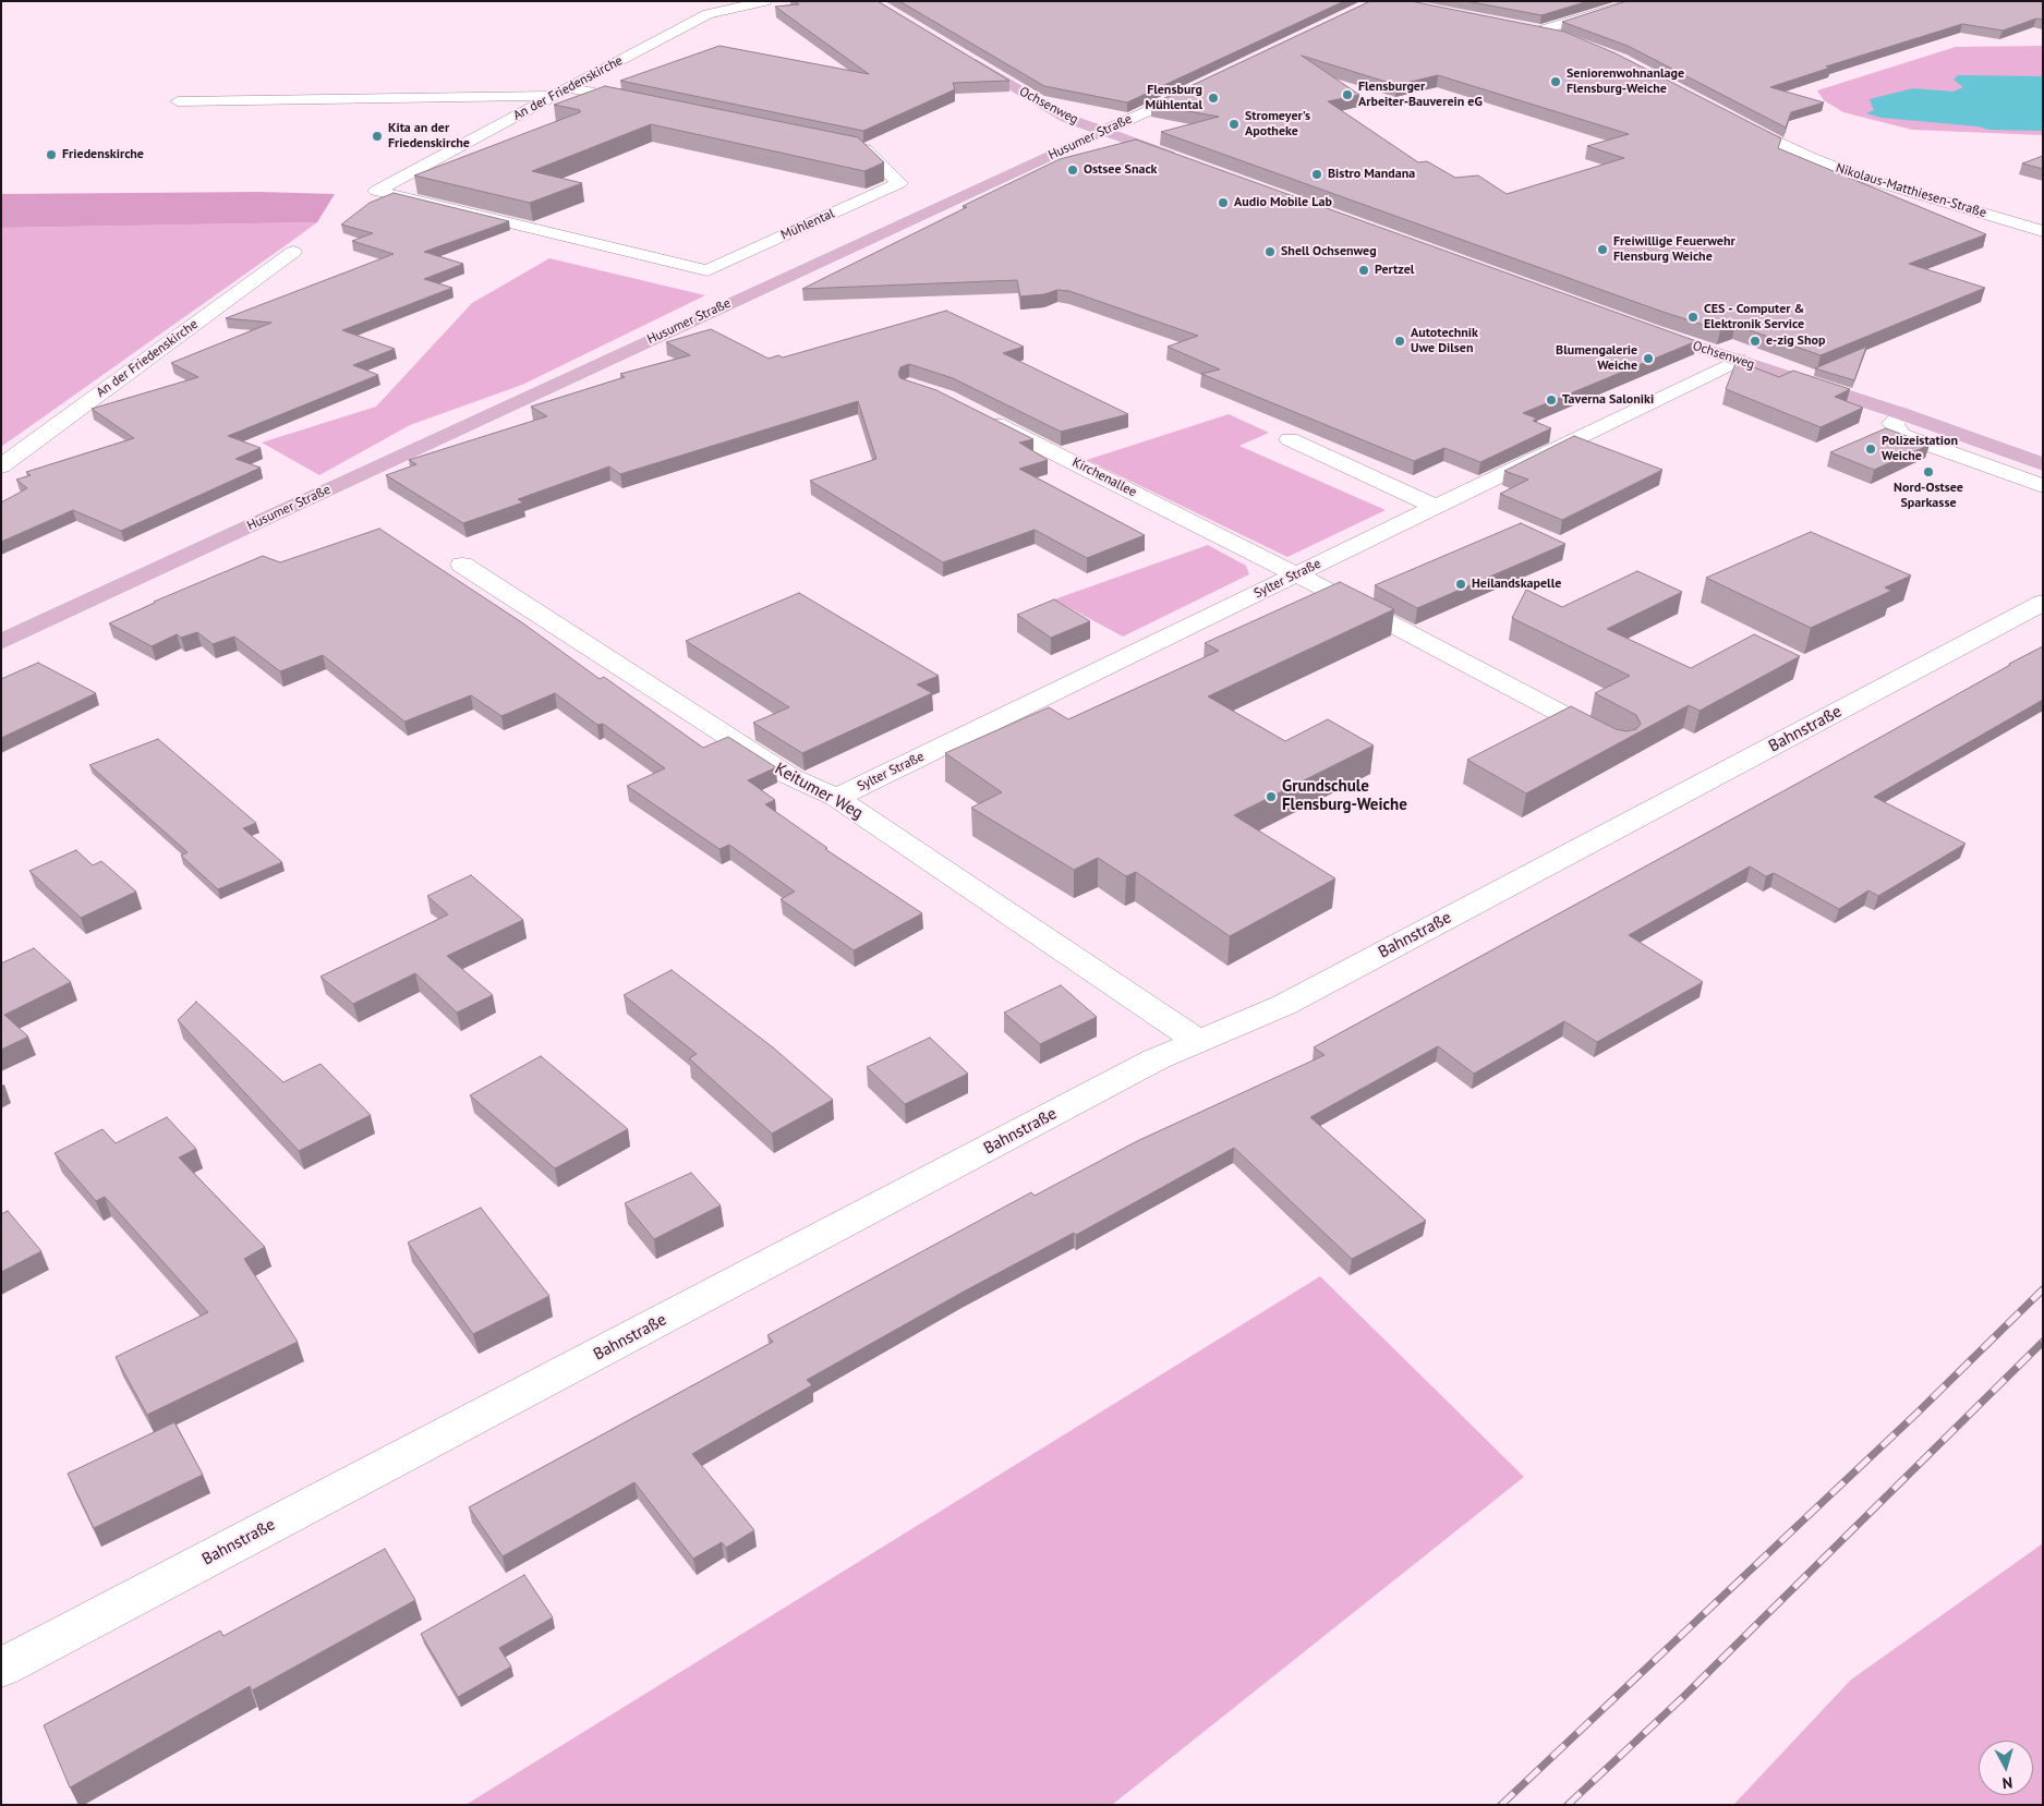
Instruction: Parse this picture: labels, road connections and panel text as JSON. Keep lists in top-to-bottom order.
{
  "streets": {
    "main road": ["Ochsenweg", "Husumer Straße"],
    "street": [
      "An der Friedenskirche",
      "Nikolaus-Matthiesen-Straße",
      "Mühlental",
      "Kirchenallee",
      "Sylter Straße",
      "Bahnstraße",
      "Keitumer Weg"
    ]
  },
  "crossings": [
    ["An der Friedenskirche", "Mühlental"],
    ["Ochsenweg", "Husumer Straße"],
    ["Ochsenweg", "Sylter Straße"],
    ["Kirchenallee", "Sylter Straße"],
    ["Sylter Straße", "Keitumer Weg"],
    ["Bahnstraße", "Keitumer Weg"]
  ],
  "places": [
    "Seniorenwohnanlage Flensburg-Weiche",
    "Flensburger Arbeiter-Bauverein eG",
    "Flensburg Mühlental",
    "Stromeyer's Apotheke",
    "Kita an der Friedenskirche",
    "Friedenskirche",
    "Ostsee Snack",
    "Bistro Mandana",
    "Audio Mobile Lab",
    "Freiwillige Feuerwehr Flensburg Weiche",
    "Shell Ochsenweg",
    "Pertzel",
    "CES - Computer & Elektronik Service",
    "Autotechnik Uwe Dilsen",
    "e-zig Shop",
    "Blumengalerie Weiche",
    "Taverna Saloniki",
    "Polizeistation Weiche",
    "Nord-Ostsee Sparkasse",
    "Heilandskapelle",
    "Grundschule Flensburg-Weiche"
  ],
  "north": "bottom"
}
